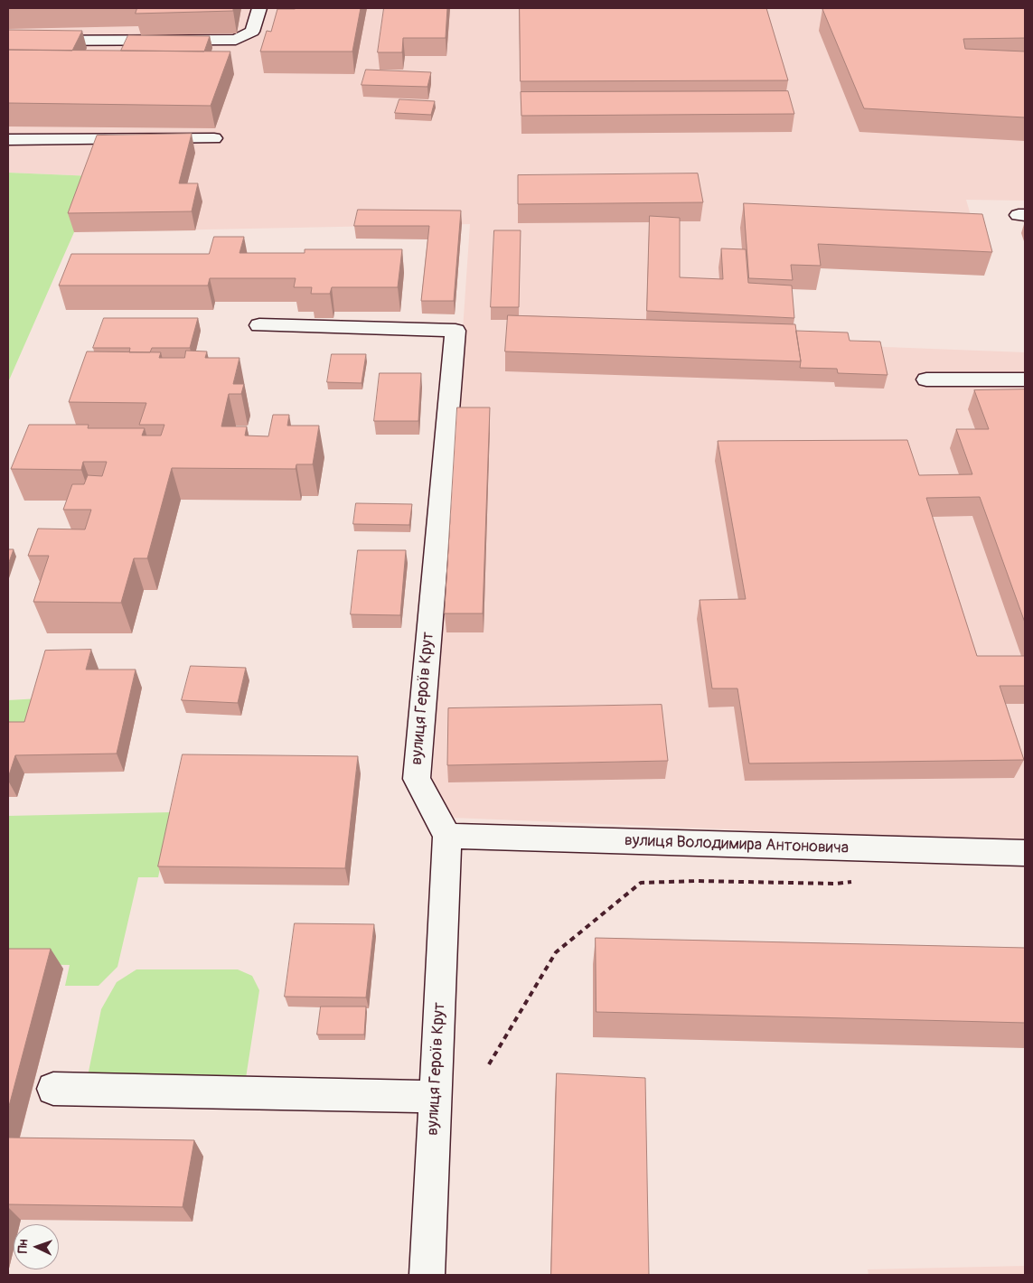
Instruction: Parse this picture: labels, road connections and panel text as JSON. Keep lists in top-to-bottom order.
{
  "streets": {
    "street": ["вулиця Героїв Крут", "вулиця Володимира Антоновича"]
  },
  "crossings": [
    ["вулиця Героїв Крут", "вулиця Володимира Антоновича"]
  ],
  "north": "left"
}
